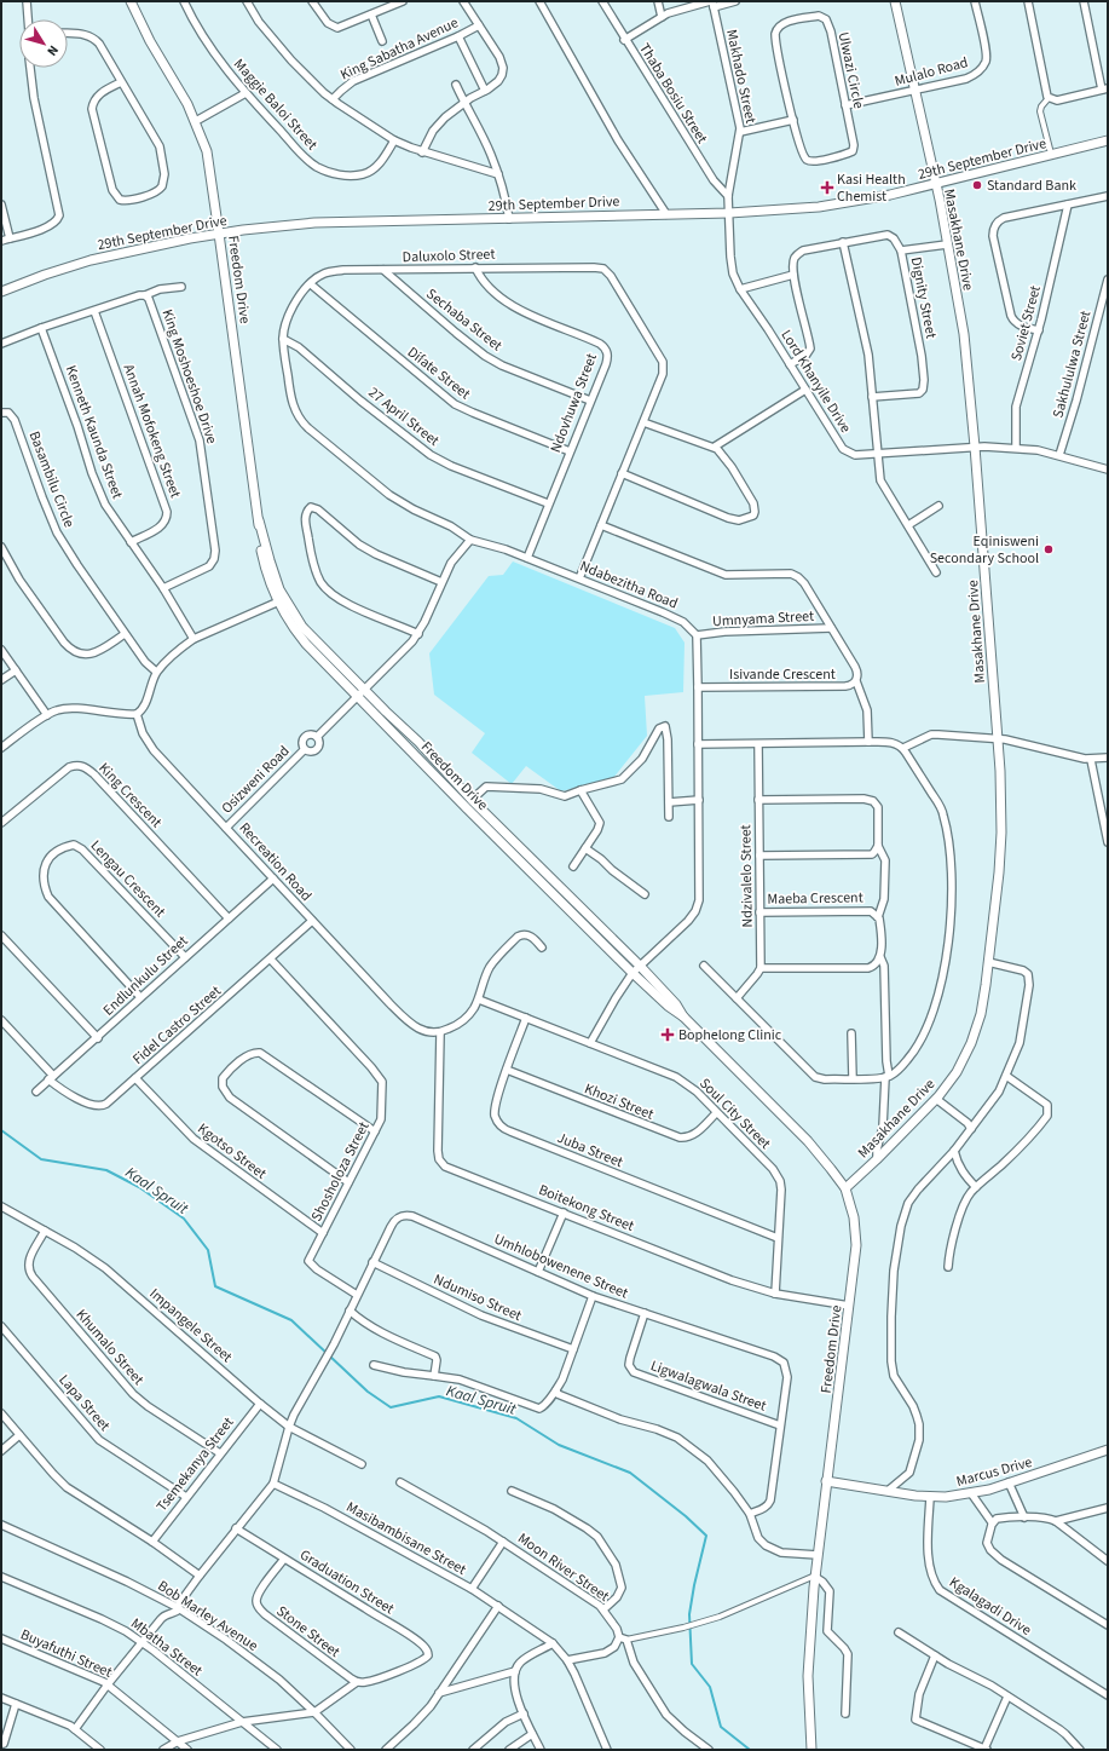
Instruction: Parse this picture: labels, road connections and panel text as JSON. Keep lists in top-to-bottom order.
{
  "streets": {
    "street": [
      "King Sabatha Avenue",
      "Ulwazi Circle",
      "Mulalo Road",
      "Makhado Street",
      "Thaba Bosiu Street",
      "Maggie Baloi Street",
      "29th September Drive",
      "Masakhane Drive",
      "Daluxolo Street",
      "Freedom Drive",
      "Dignity Street",
      "Sechaba Street",
      "Soviet Street",
      "Sakhululwa Street",
      "Difate Street",
      "King Moshoeshoe Drive",
      "Lord Khanyile Drive",
      "Ndovhuwa Street",
      "27 April Street",
      "Annah Mofokeng Street",
      "Kenneth Kaunda Street",
      "Basambilu Circle",
      "Ndabezitha Road",
      "Umnyama Street",
      "Isivande Crescent",
      "Osizweni Road",
      "King Crescent",
      "Recreation Road",
      "Ndzivalelo Street",
      "Lengau Crescent",
      "Maeba Crescent",
      "Endlunkulu Street",
      "Fidel Castro Street",
      "Khozi Street",
      "Soul City Street",
      "Juba Street",
      "Kgotso Street",
      "Shosholoza Street",
      "Boitekong Street",
      "Umhlobowenene Street",
      "Ndumiso Street",
      "Impangele Street",
      "Khumalo Street",
      "Ligwalagwala Street",
      "Lapa Street",
      "Tsemekanya Street",
      "Marcus Drive",
      "Masibambisane Street",
      "Moon River Street",
      "Graduation Street",
      "Kgalagadi Drive",
      "Bob Marley Avenue",
      "Stone Street",
      "Mbatha Street",
      "Buyafuthi Street"
    ]
  },
  "crossings": [
    ["Ulwazi Circle", "Mulalo Road"],
    ["Mulalo Road", "Masakhane Drive"],
    ["Makhado Street", "Thaba Bosiu Street"],
    ["Makhado Street", "29th September Drive"],
    ["Makhado Street", "Lord Khanyile Drive"],
    ["29th September Drive", "Masakhane Drive"],
    ["29th September Drive", "Freedom Drive"],
    ["29th September Drive", "Lord Khanyile Drive"],
    ["Masakhane Drive", "Freedom Drive"],
    ["Masakhane Drive", "Lord Khanyile Drive"],
    ["Masakhane Drive", "Maeba Crescent"],
    ["Daluxolo Street", "Sechaba Street"],
    ["Daluxolo Street", "Difate Street"],
    ["Daluxolo Street", "Ndovhuwa Street"],
    ["Daluxolo Street", "27 April Street"],
    ["Daluxolo Street", "Ndabezitha Road"],
    ["Daluxolo Street", "Isivande Crescent"],
    ["Freedom Drive", "Boitekong Street"],
    ["Freedom Drive", "Marcus Drive"],
    ["Dignity Street", "Lord Khanyile Drive"],
    ["Sechaba Street", "Ndovhuwa Street"],
    ["Soviet Street", "Lord Khanyile Drive"],
    ["Sakhululwa Street", "Lord Khanyile Drive"],
    ["Difate Street", "Ndovhuwa Street"],
    ["King Moshoeshoe Drive", "Annah Mofokeng Street"],
    ["King Moshoeshoe Drive", "Kenneth Kaunda Street"],
    ["Ndovhuwa Street", "27 April Street"],
    ["Ndovhuwa Street", "Ndabezitha Road"],
    ["Annah Mofokeng Street", "Kenneth Kaunda Street"],
    ["Ndabezitha Road", "Umnyama Street"],
    ["Umnyama Street", "Isivande Crescent"],
    ["Osizweni Road", "Recreation Road"],
    ["King Crescent", "Endlunkulu Street"],
    ["Recreation Road", "Endlunkulu Street"],
    ["Recreation Road", "Fidel Castro Street"],
    ["Recreation Road", "Boitekong Street"],
    ["Ndzivalelo Street", "Maeba Crescent"],
    ["Lengau Crescent", "Endlunkulu Street"],
    ["Endlunkulu Street", "Fidel Castro Street"],
    ["Fidel Castro Street", "Kgotso Street"],
    ["Fidel Castro Street", "Shosholoza Street"],
    ["Khozi Street", "Soul City Street"],
    ["Khozi Street", "Juba Street"],
    ["Soul City Street", "Juba Street"],
    ["Soul City Street", "Boitekong Street"],
    ["Kgotso Street", "Shosholoza Street"],
    ["Shosholoza Street", "Umhlobowenene Street"],
    ["Umhlobowenene Street", "Ndumiso Street"],
    ["Umhlobowenene Street", "Impangele Street"],
    ["Umhlobowenene Street", "Ligwalagwala Street"],
    ["Umhlobowenene Street", "Masibambisane Street"],
    ["Impangele Street", "Khumalo Street"],
    ["Impangele Street", "Tsemekanya Street"],
    ["Khumalo Street", "Tsemekanya Street"],
    ["Lapa Street", "Tsemekanya Street"],
    ["Marcus Drive", "Kgalagadi Drive"],
    ["Masibambisane Street", "Moon River Street"],
    ["Graduation Street", "Stone Street"]
  ],
  "water": ["Kaal Spruit"],
  "places": {
    "other": ["Standard Bank", "Eqinisweni Secondary School"],
    "health": ["Kasi Health Chemist", "Bophelong Clinic"]
  },
  "north": "bottom right"
}
